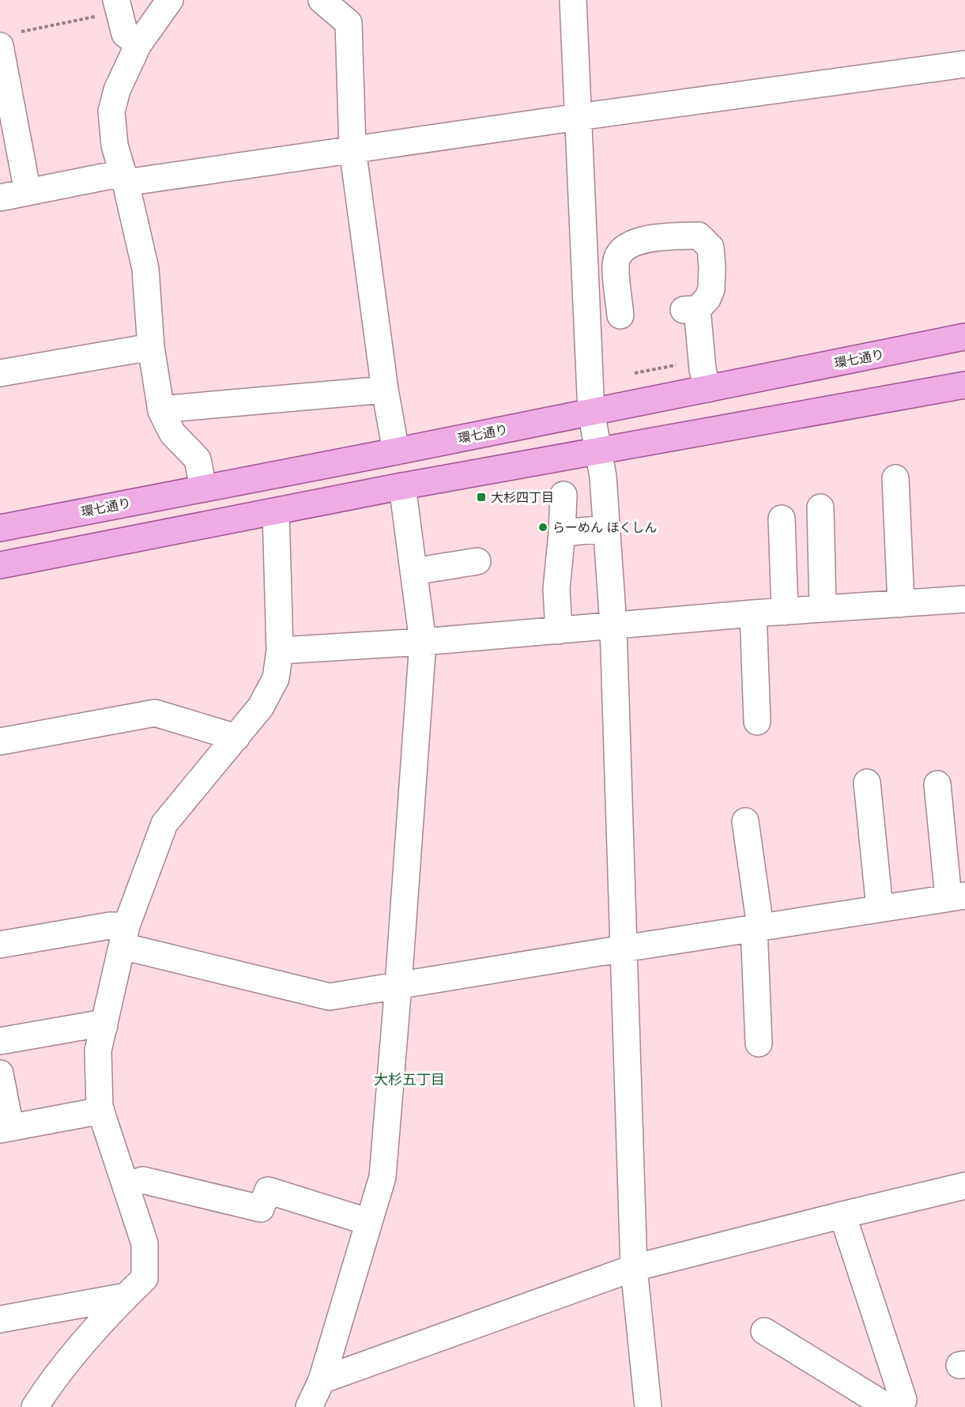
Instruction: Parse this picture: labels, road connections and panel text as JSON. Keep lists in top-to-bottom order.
{
  "streets": {
    "main road": ["環七通り"]
  },
  "districts": ["大杉五丁目"],
  "places": {
    "transit": ["大杉四丁目"],
    "other": ["らーめん ほくしん"]
  }
}
